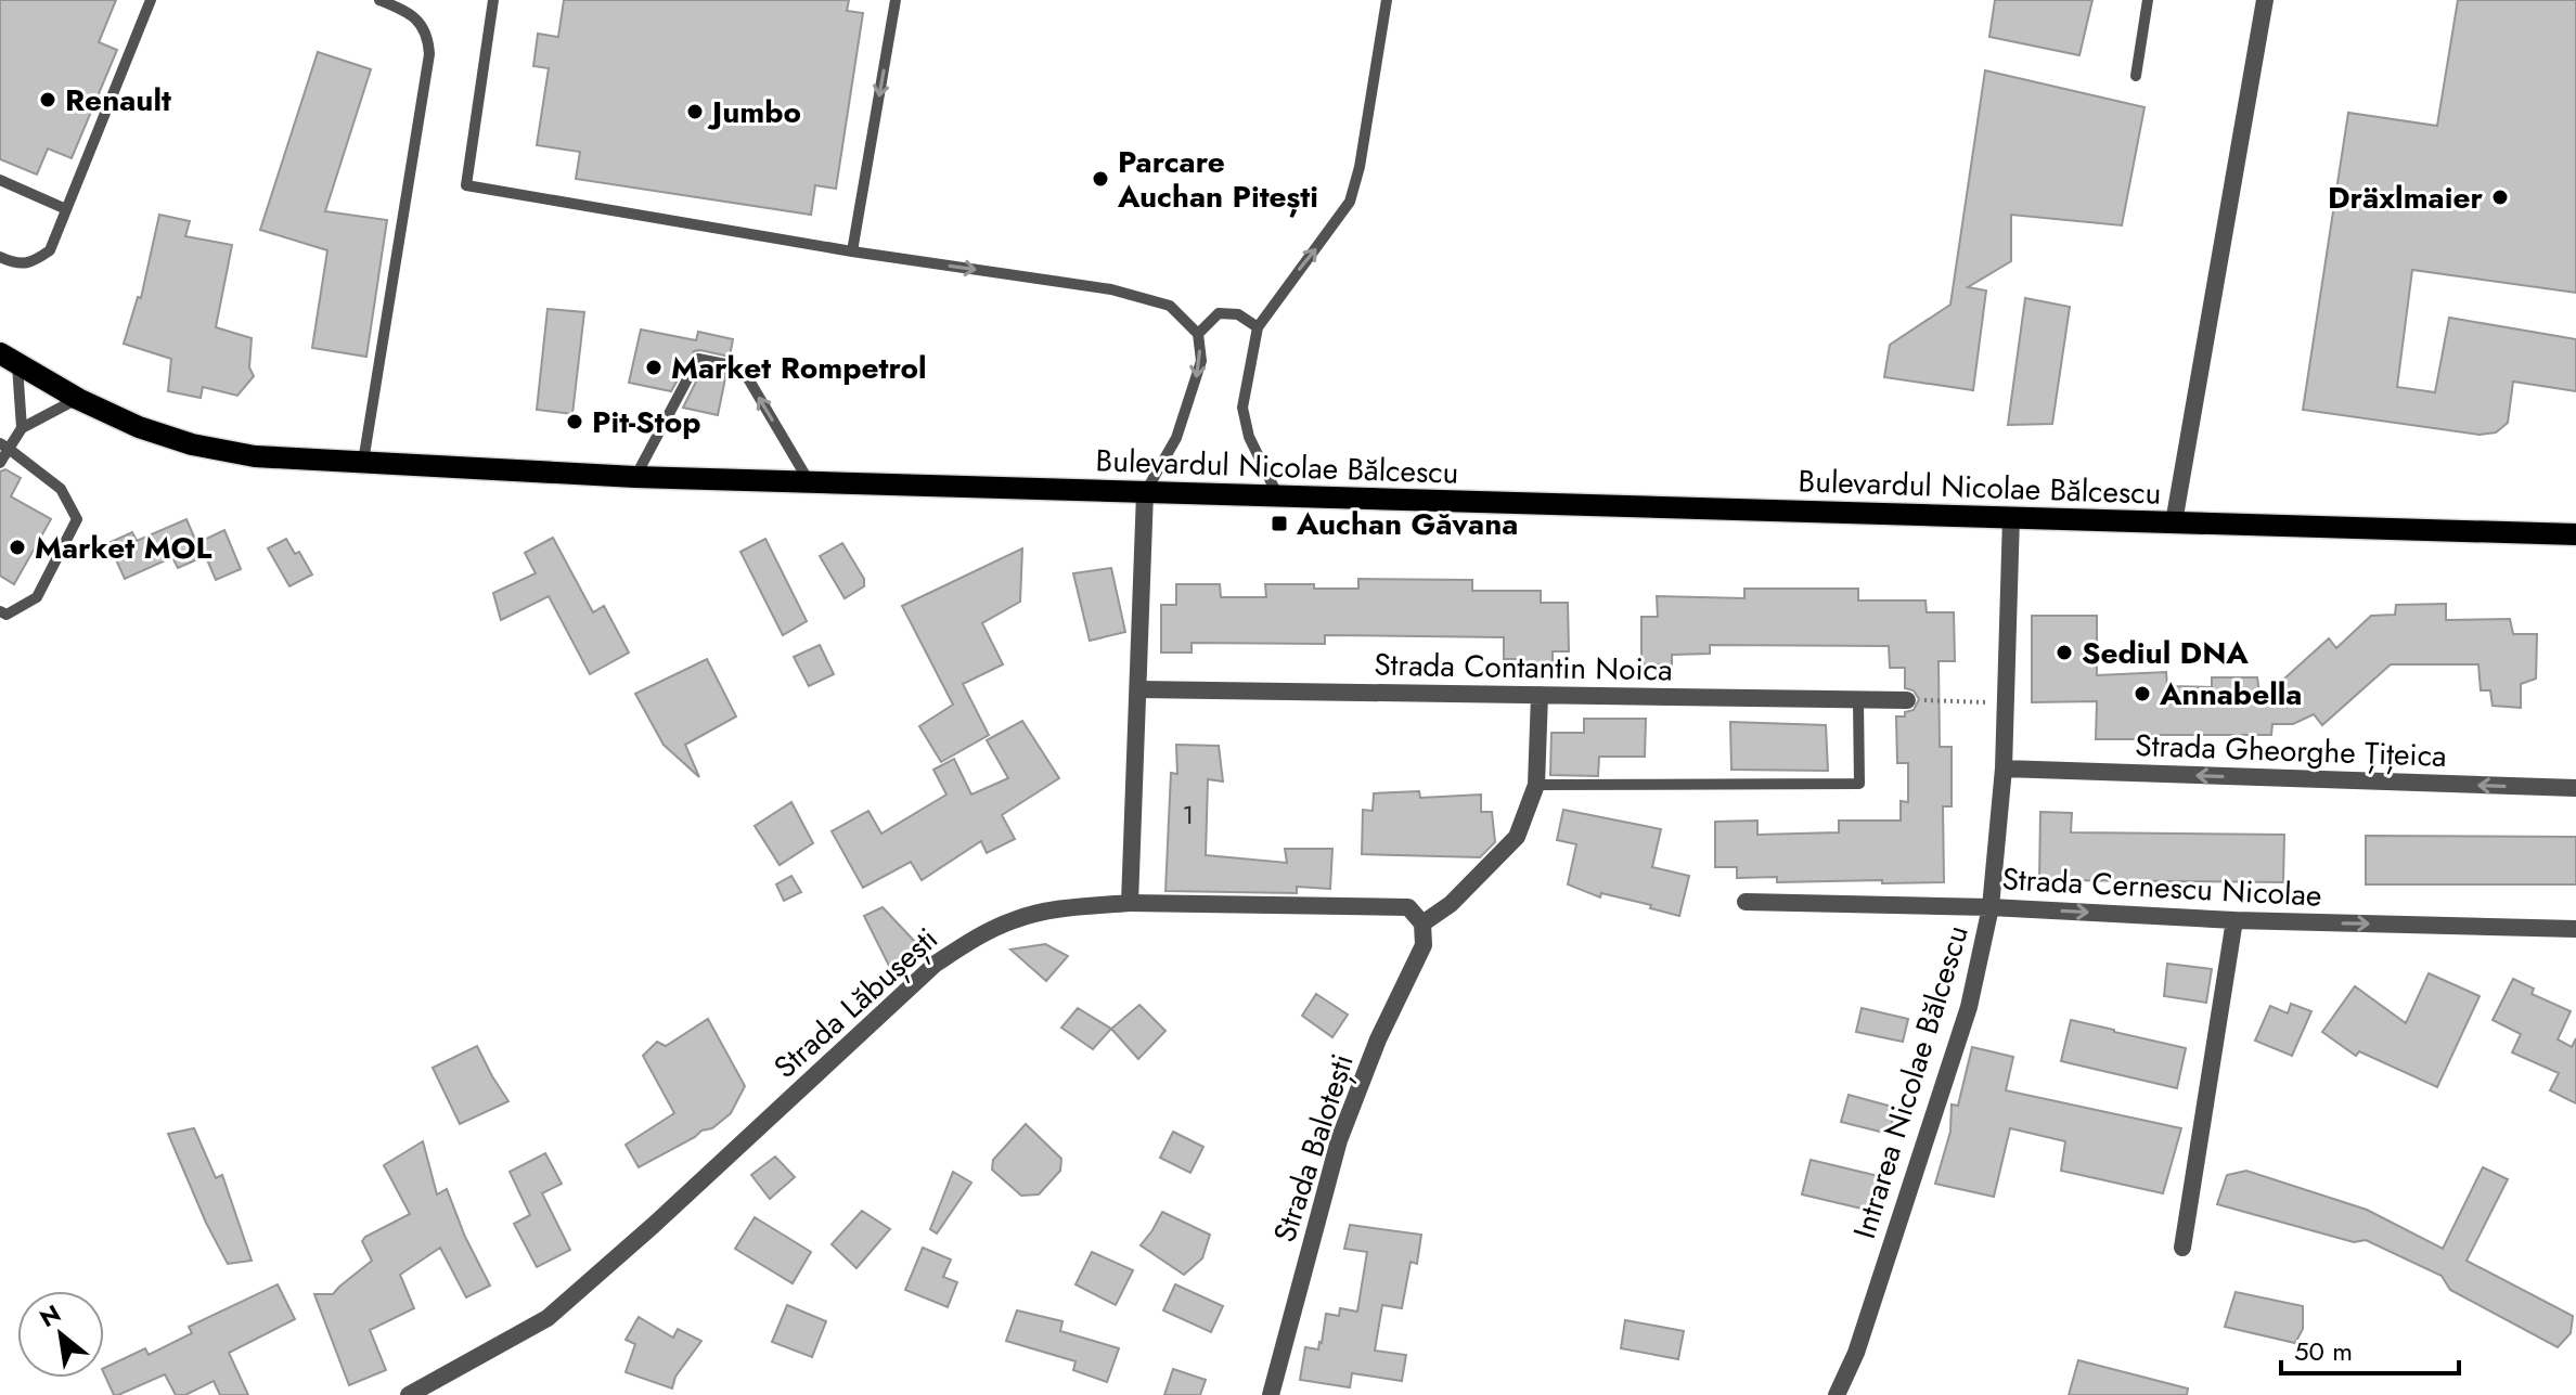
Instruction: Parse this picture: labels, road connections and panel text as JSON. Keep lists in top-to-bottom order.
{
  "streets": {
    "main road": ["Bulevardul Nicolae Bălcescu"],
    "street": [
      "Strada Contantin Noica",
      "Strada Gheorghe Țițeica",
      "Strada Cernescu Nicolae",
      "Strada Lăbușești",
      "Intrarea Nicolae Bălcescu",
      "Strada Balotești"
    ]
  },
  "crossings": [
    ["Bulevardul Nicolae Bălcescu", "Intrarea Nicolae Bălcescu"],
    ["Strada Gheorghe Țițeica", "Intrarea Nicolae Bălcescu"],
    ["Strada Cernescu Nicolae", "Intrarea Nicolae Bălcescu"]
  ],
  "one_way": ["Strada Gheorghe Țițeica", "Strada Cernescu Nicolae"],
  "places": {
    "other": [
      "Renault",
      "Jumbo",
      "Parcare Auchan Pitești",
      "Dräxlmaier",
      "Market Rompetrol",
      "Pit-Stop",
      "Market MOL",
      "Sediul DNA",
      "Annabella"
    ],
    "transit": ["Auchan Găvana"]
  },
  "house_numbers": ["1"],
  "scale_bar": "50 m",
  "north": "top left"
}
